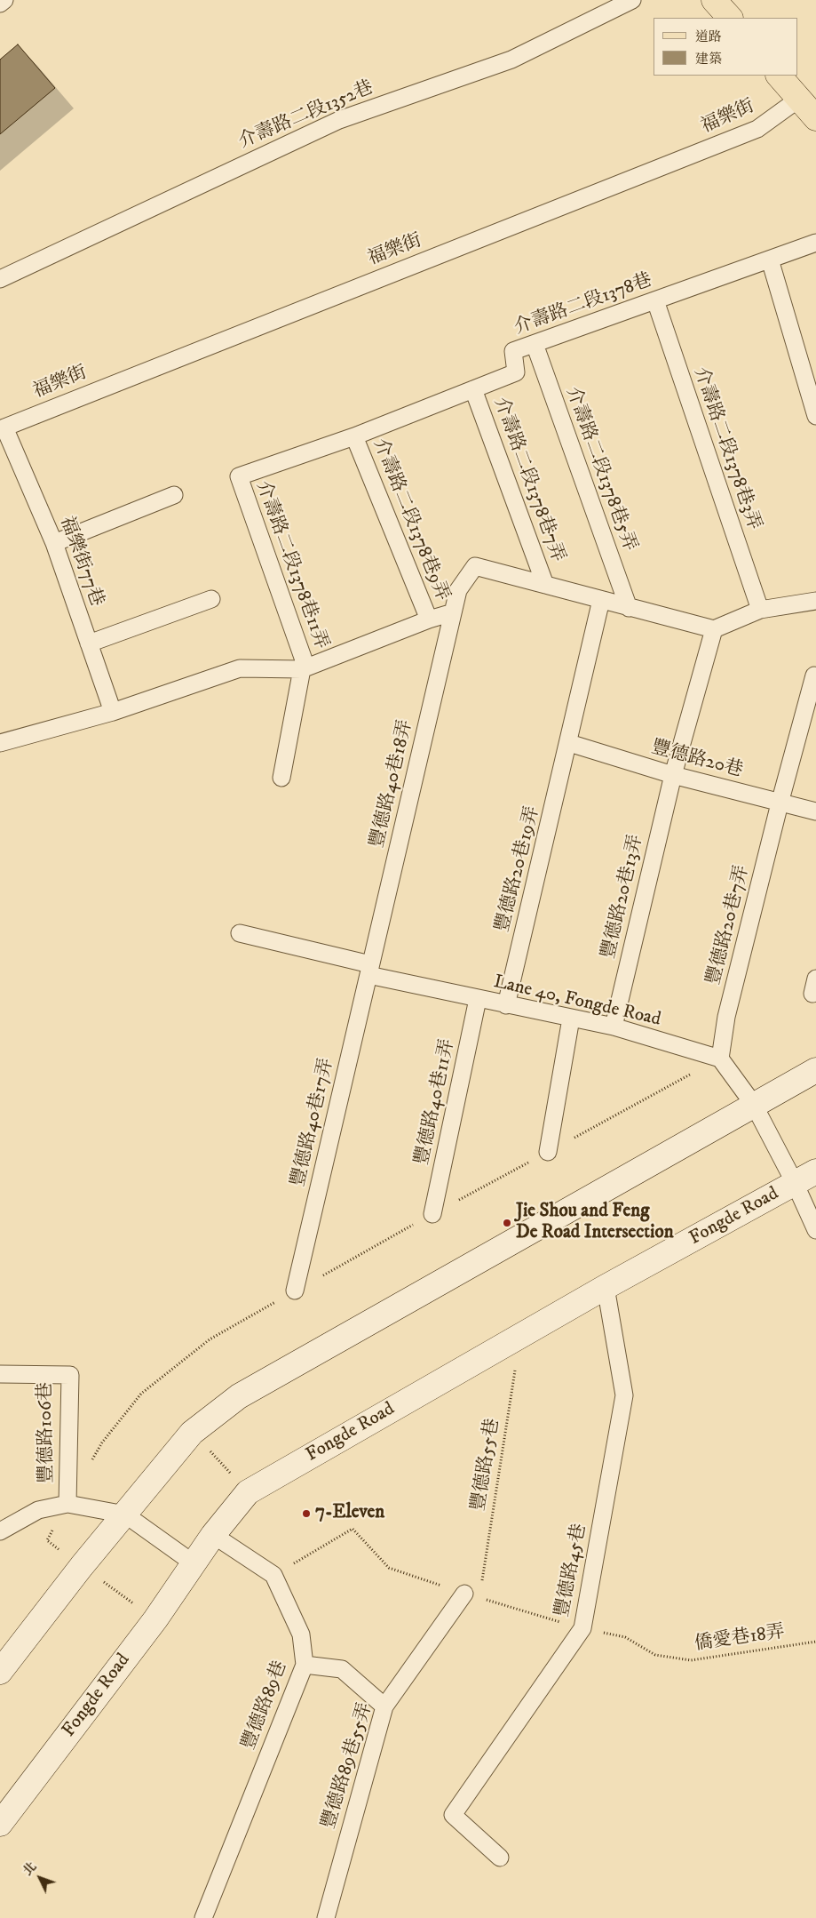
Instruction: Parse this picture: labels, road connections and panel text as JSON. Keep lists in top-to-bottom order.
{
  "streets": {
    "main road": ["Fongde Road"],
    "lane": [
      "介壽路二段1352巷",
      "福樂街",
      "介壽路二段1378巷",
      "介壽路二段1378巷3弄",
      "介壽路二段1378巷5弄",
      "介壽路二段1378巷7弄",
      "介壽路二段1378巷9弄",
      "福樂街77巷",
      "介壽路二段1378巷11弄",
      "豐德路20巷",
      "豐德路40巷18弄",
      "豐德路20巷19弄",
      "豐德路20巷13弄",
      "豐德路20巷7弄",
      "Lane 40, Fongde Road",
      "豐德路40巷11弄",
      "豐德路40巷17弄",
      "豐德路106巷",
      "豐德路45巷",
      "豐德路89巷",
      "豐德路89巷55弄"
    ],
    "path": ["豐德路55巷", "僑愛巷18弄"]
  },
  "crossings": [
    ["福樂街", "福樂街77巷"],
    ["介壽路二段1378巷", "介壽路二段1378巷3弄"],
    ["介壽路二段1378巷", "介壽路二段1378巷5弄"],
    ["介壽路二段1378巷", "介壽路二段1378巷7弄"],
    ["介壽路二段1378巷", "介壽路二段1378巷9弄"],
    ["介壽路二段1378巷", "介壽路二段1378巷11弄"],
    ["介壽路二段1378巷7弄", "豐德路40巷18弄"],
    ["豐德路20巷", "豐德路20巷19弄"],
    ["豐德路20巷", "豐德路20巷13弄"],
    ["豐德路20巷", "豐德路20巷7弄"],
    ["豐德路40巷18弄", "Lane 40, Fongde Road"],
    ["豐德路40巷18弄", "豐德路40巷17弄"],
    ["豐德路20巷19弄", "Lane 40, Fongde Road"],
    ["豐德路20巷13弄", "Lane 40, Fongde Road"],
    ["豐德路20巷7弄", "Lane 40, Fongde Road"],
    ["Lane 40, Fongde Road", "豐德路40巷11弄"],
    ["Lane 40, Fongde Road", "豐德路40巷17弄"],
    ["Fongde Road", "豐德路55巷"],
    ["Fongde Road", "豐德路45巷"],
    ["豐德路55巷", "僑愛巷18弄"],
    ["豐德路55巷", "豐德路89巷55弄"],
    ["豐德路45巷", "僑愛巷18弄"],
    ["僑愛巷18弄", "豐德路89巷"],
    ["僑愛巷18弄", "豐德路89巷55弄"]
  ],
  "places": ["Jie Shou and Feng De Road Intersection", "7-Eleven"],
  "legend": ["道路", "建築"],
  "north": "top left"
}
